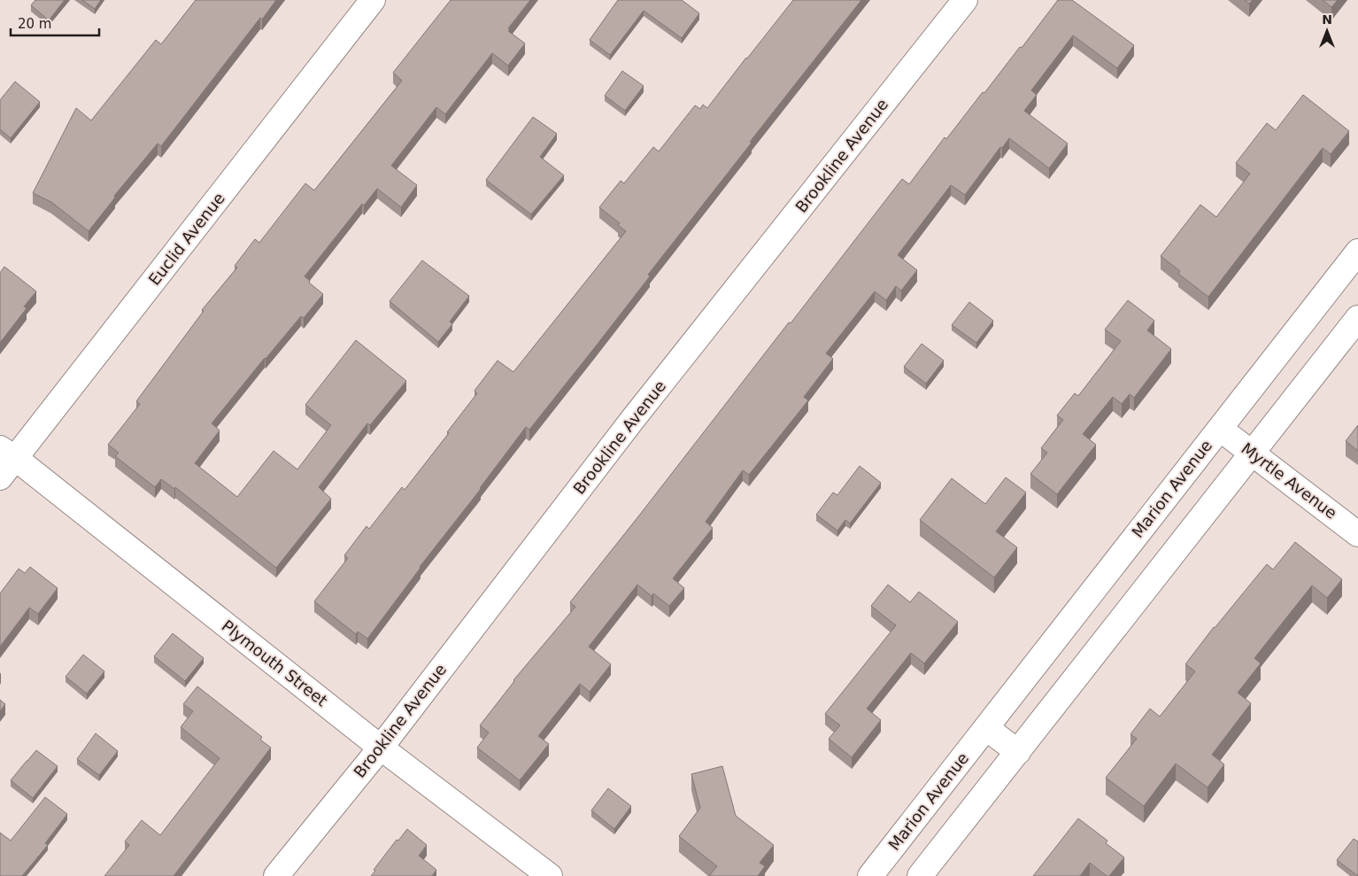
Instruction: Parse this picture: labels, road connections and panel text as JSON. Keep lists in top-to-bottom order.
{
  "streets": {
    "street": [
      "Brookline Avenue",
      "Euclid Avenue",
      "Myrtle Avenue",
      "Marion Avenue",
      "Plymouth Street"
    ]
  },
  "crossings": [
    ["Brookline Avenue", "Plymouth Street"],
    ["Euclid Avenue", "Plymouth Street"],
    ["Myrtle Avenue", "Marion Avenue"]
  ],
  "scale_bar": "20 m",
  "north": "top"
}
